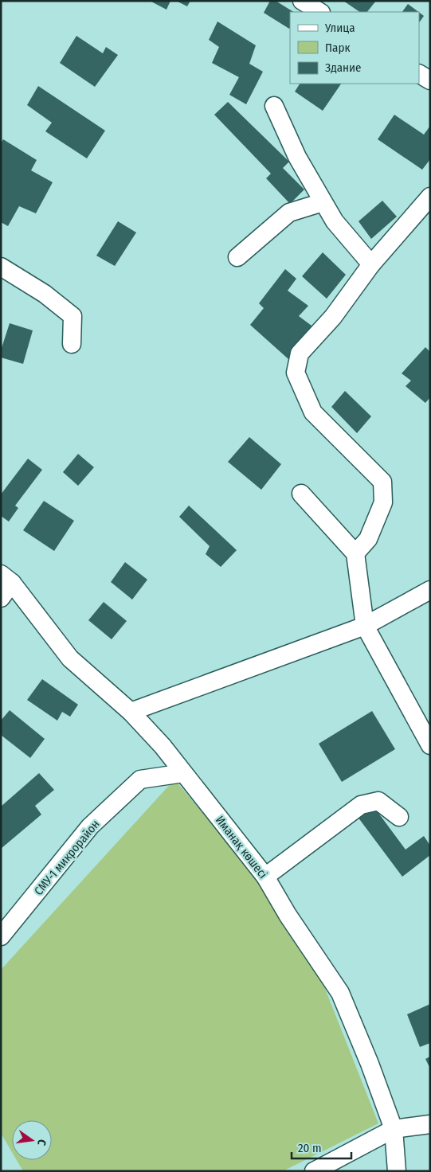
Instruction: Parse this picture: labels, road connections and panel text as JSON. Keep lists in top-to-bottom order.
{
  "streets": {
    "street": ["Иманақ көшесі", "СМУ-1 микрорайон"]
  },
  "crossings": [
    ["Иманақ көшесі", "СМУ-1 микрорайон"]
  ],
  "legend": ["Улица", "Парк", "Здание"],
  "scale_bar": "20 m",
  "north": "right"
}
